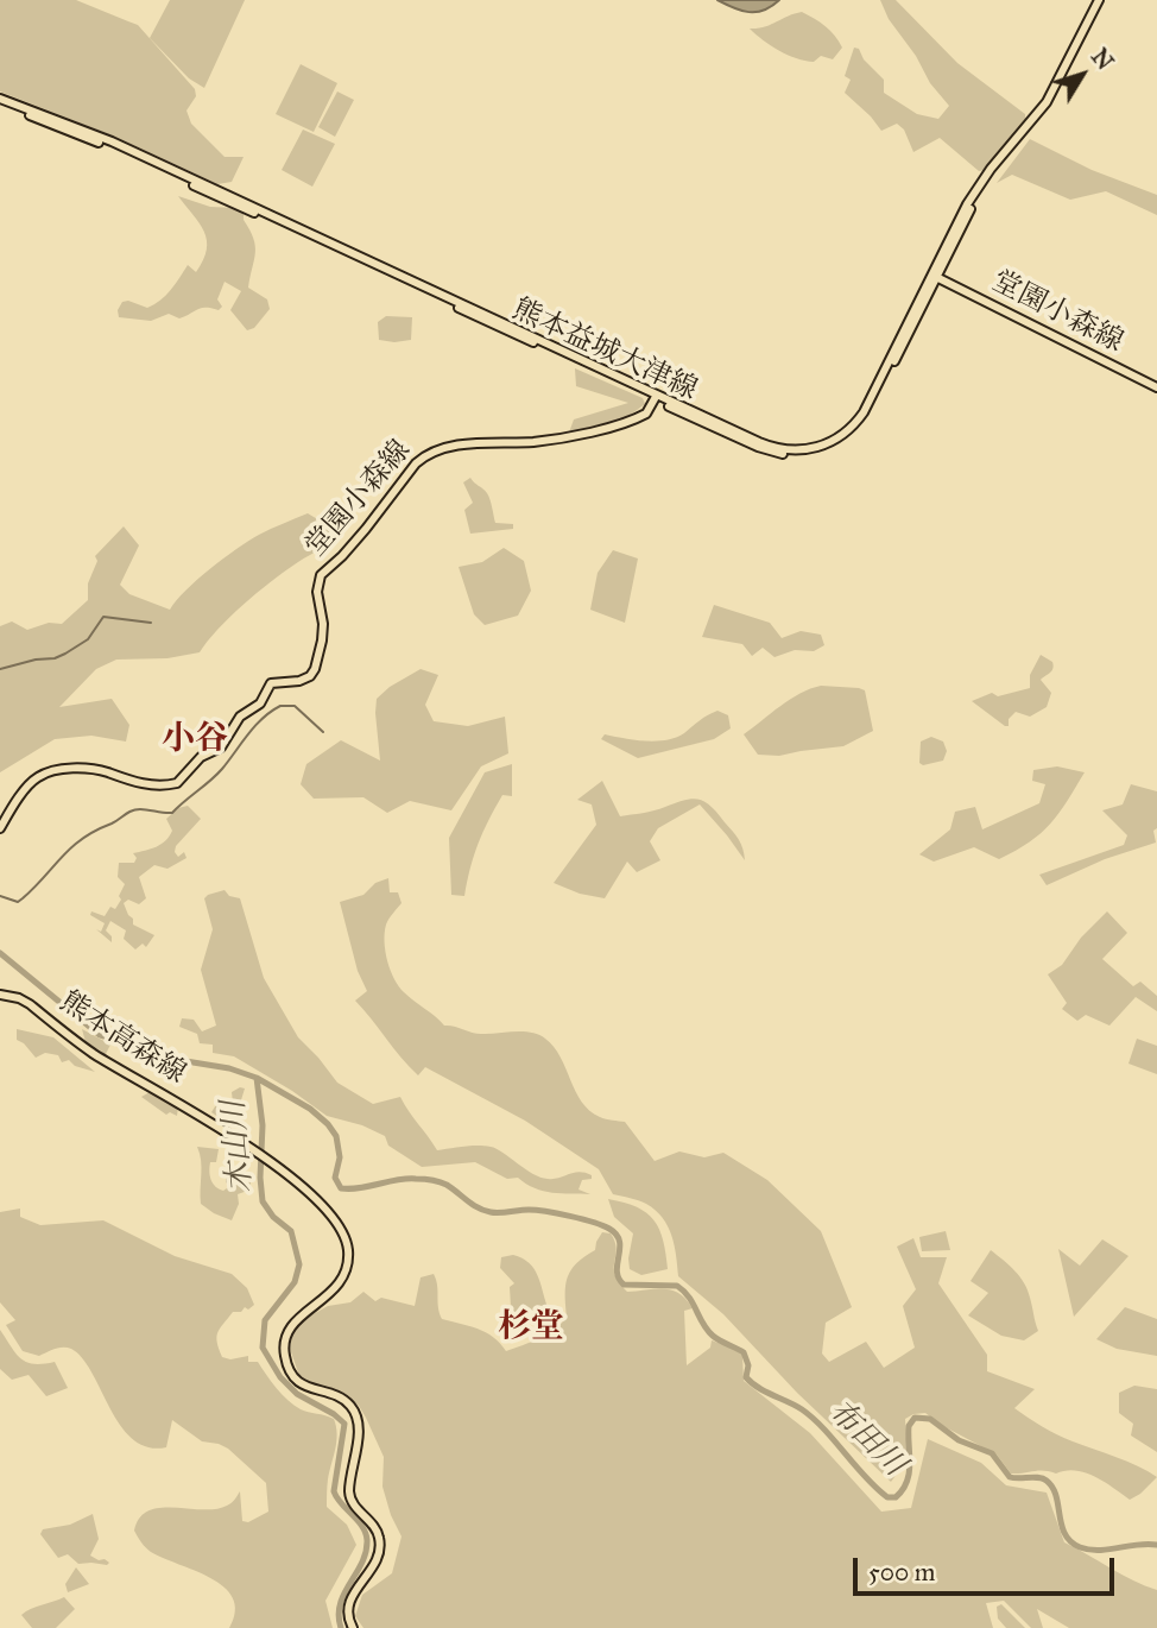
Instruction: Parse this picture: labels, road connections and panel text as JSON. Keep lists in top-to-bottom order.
{
  "streets": {
    "main road": ["堂園小森線", "熊本益城大津線", "熊本高森線"]
  },
  "crossings": [
    ["堂園小森線", "熊本益城大津線"]
  ],
  "districts": ["小谷", "杉堂"],
  "water": ["木山川", "布田川"],
  "scale_bar": "500 m",
  "north": "top right"
}
